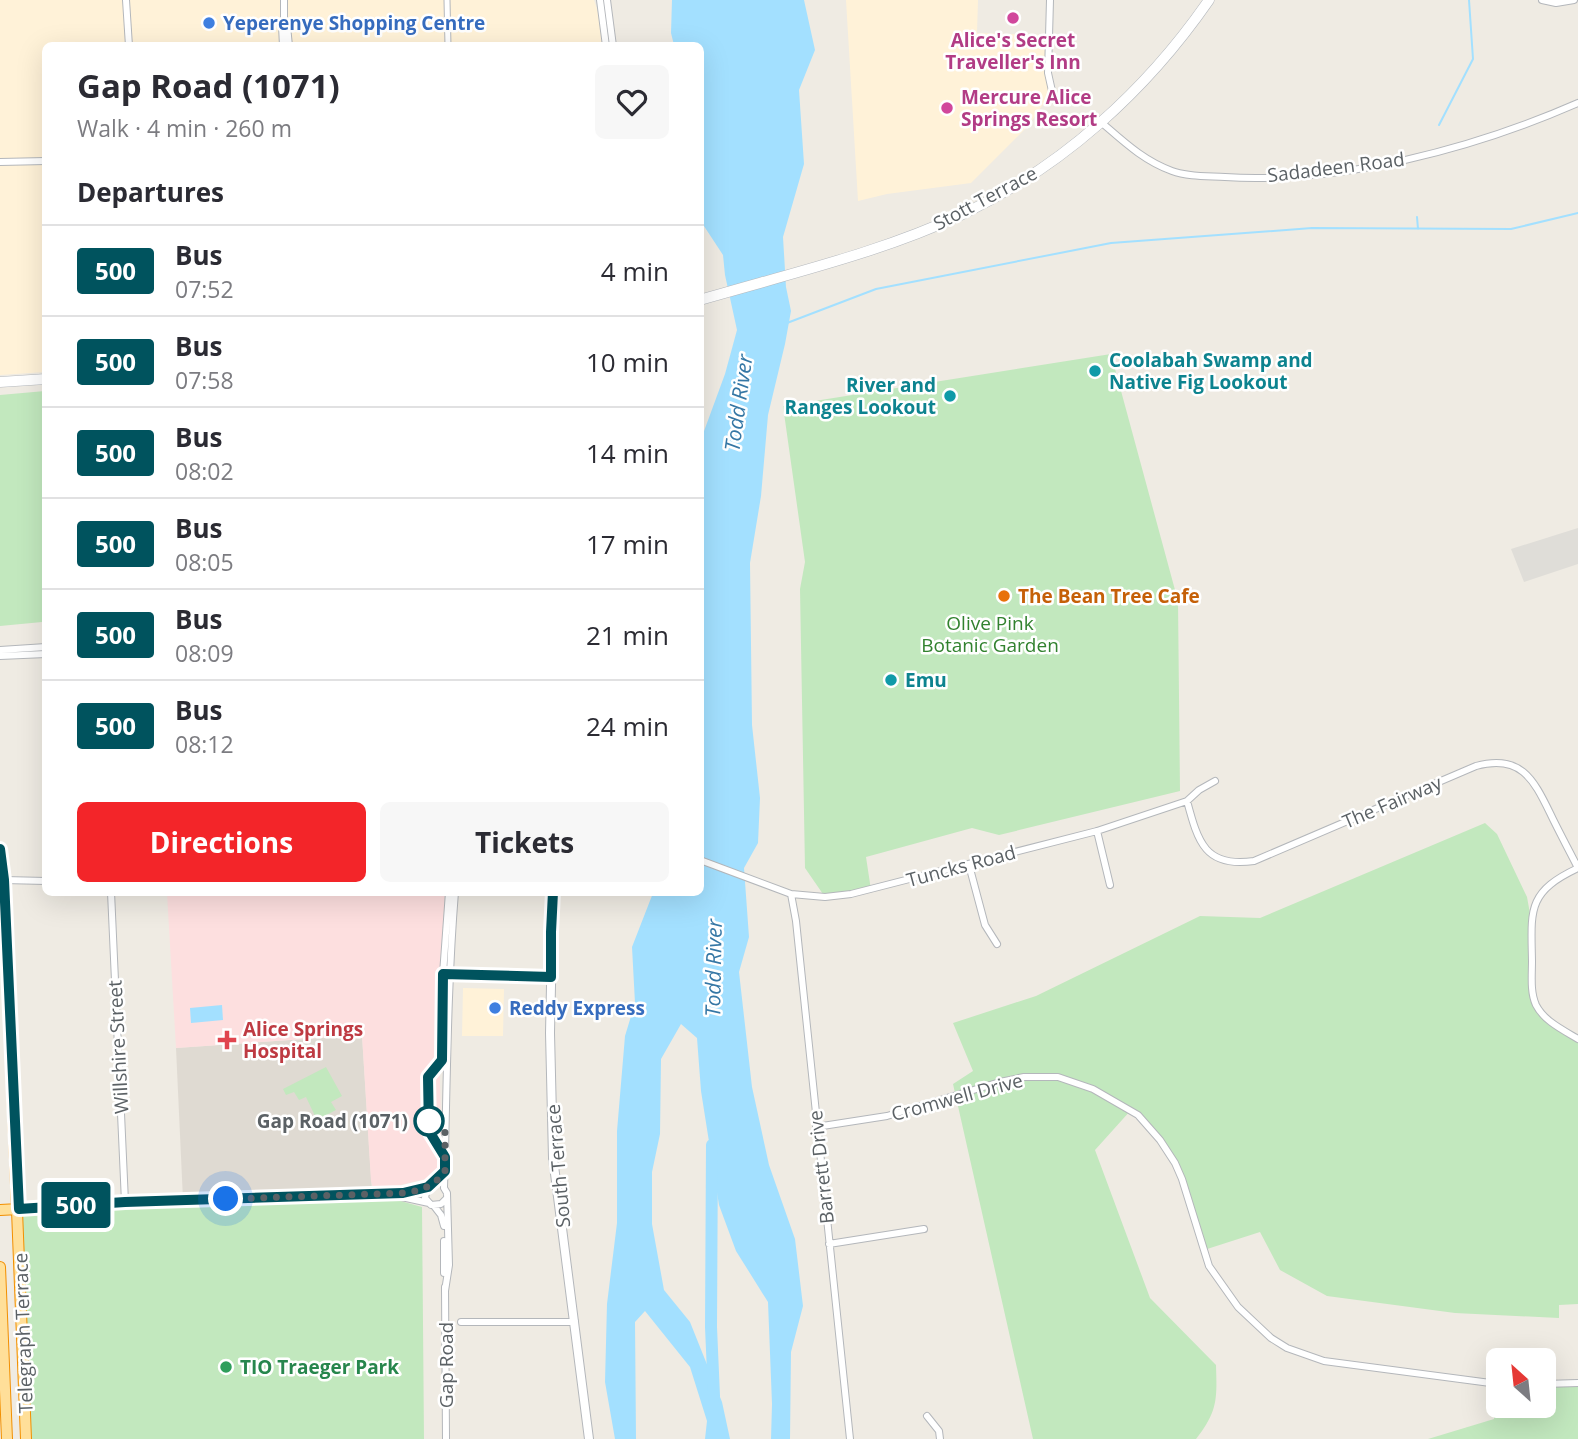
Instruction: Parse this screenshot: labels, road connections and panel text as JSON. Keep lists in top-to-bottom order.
{
  "streets": {
    "highway": ["Telegraph Terrace"],
    "main road": ["Stott Terrace"],
    "street": [
      "Sadadeen Road",
      "The Fairway",
      "Tuncks Road",
      "Willshire Street",
      "Cromwell Drive",
      "South Terrace",
      "Barrett Drive",
      "Gap Road"
    ]
  },
  "crossings": [
    ["Sadadeen Road", "Stott Terrace"],
    ["The Fairway", "Tuncks Road"],
    ["Tuncks Road", "Barrett Drive"],
    ["Cromwell Drive", "Barrett Drive"]
  ],
  "water": ["Todd River"],
  "parks": ["Olive Pink Botanic Garden"],
  "places": {
    "other": [
      "Alice's Secret Traveller's Inn",
      "Yeperenye Shopping Centre",
      "Mercure Alice Springs Resort",
      "Coolabah Swamp and Native Fig Lookout",
      "River and Ranges Lookout",
      "The Bean Tree Cafe",
      "Emu",
      "Reddy Express",
      "Gap Road (1071)",
      "TIO Traeger Park"
    ],
    "health": ["Alice Springs Hospital"]
  },
  "lines": ["bus line 500"],
  "north": "top left",
  "page": {
    "on_map": "500",
    "heading": [
      ["Gap Road (1071)", "Walk · 4 min · 260 m"],
      "Departures"
    ],
    "list": [
      {
        "mark": "500",
        "name": "Bus",
        "note": "07:52",
        "value": "4 min"
      },
      {
        "mark": "500",
        "name": "Bus",
        "note": "07:58",
        "value": "10 min"
      },
      {
        "mark": "500",
        "name": "Bus",
        "note": "08:02",
        "value": "14 min"
      },
      {
        "mark": "500",
        "name": "Bus",
        "note": "08:05",
        "value": "17 min"
      },
      {
        "mark": "500",
        "name": "Bus",
        "note": "08:09",
        "value": "21 min"
      },
      {
        "mark": "500",
        "name": "Bus",
        "note": "08:12",
        "value": "24 min"
      }
    ],
    "buttons": ["Directions", "Tickets"]
  }
}
